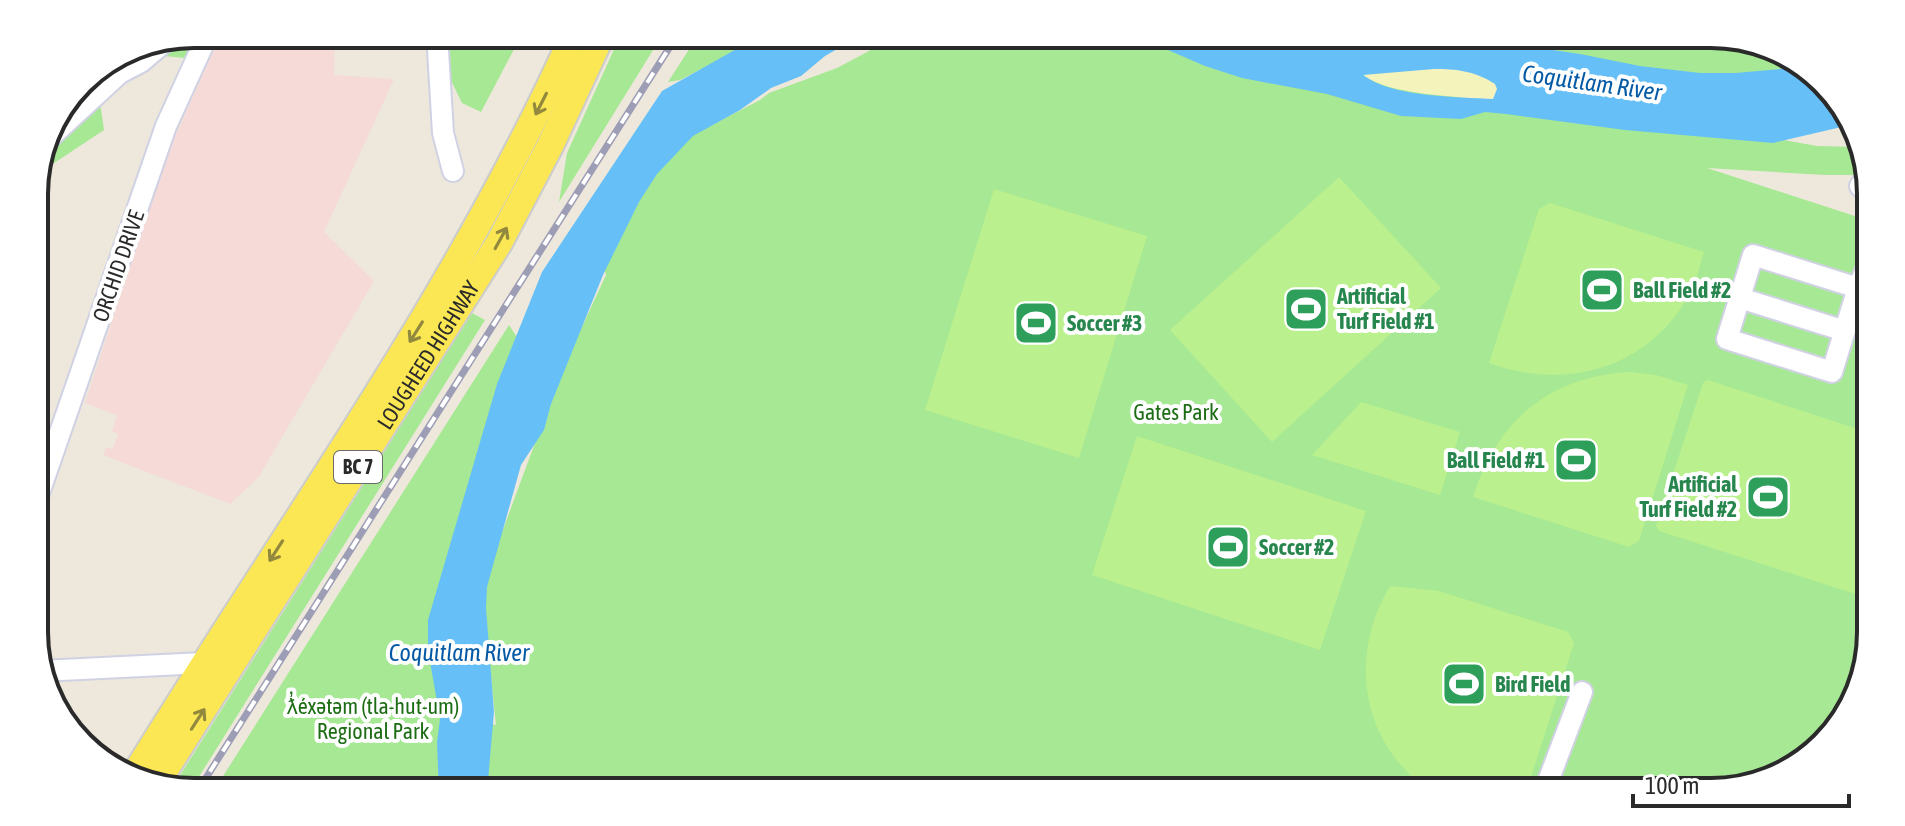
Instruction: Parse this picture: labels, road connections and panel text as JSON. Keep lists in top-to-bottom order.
{
  "streets": {
    "main road": ["LOUGHEED HIGHWAY", "BC 7"],
    "street": ["ORCHID DRIVE"]
  },
  "water": ["Coquitlam River"],
  "parks": ["Gates Park", "ƛ̓éxətəm (tla-hut-um) Regional Park"],
  "places": {
    "sports": [
      "Ball Field #2",
      "Artificial Turf Field #1",
      "Soccer #3",
      "Ball Field #1",
      "Artificial Turf Field #2",
      "Soccer #2",
      "Bird Field"
    ]
  },
  "scale_bar": "100 m"
}
